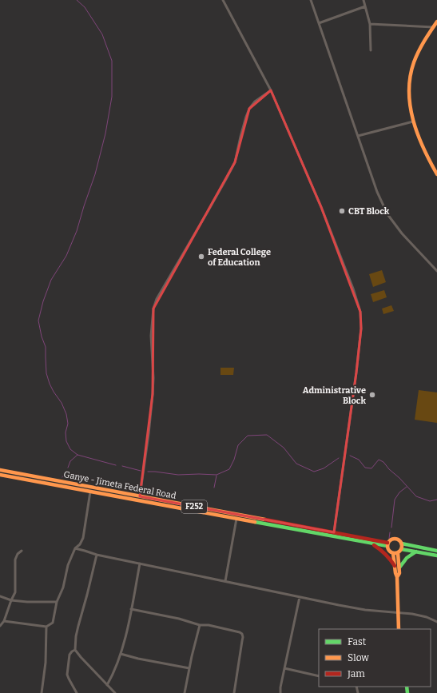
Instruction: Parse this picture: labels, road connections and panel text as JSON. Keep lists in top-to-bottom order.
{
  "streets": {
    "main road": ["Ganye - Jimeta Federal Road", "F252"]
  },
  "places": ["CBT Block", "Federal College of Education", "Administrative Block"],
  "legend": ["Fast", "Slow", "Jam"]
}
